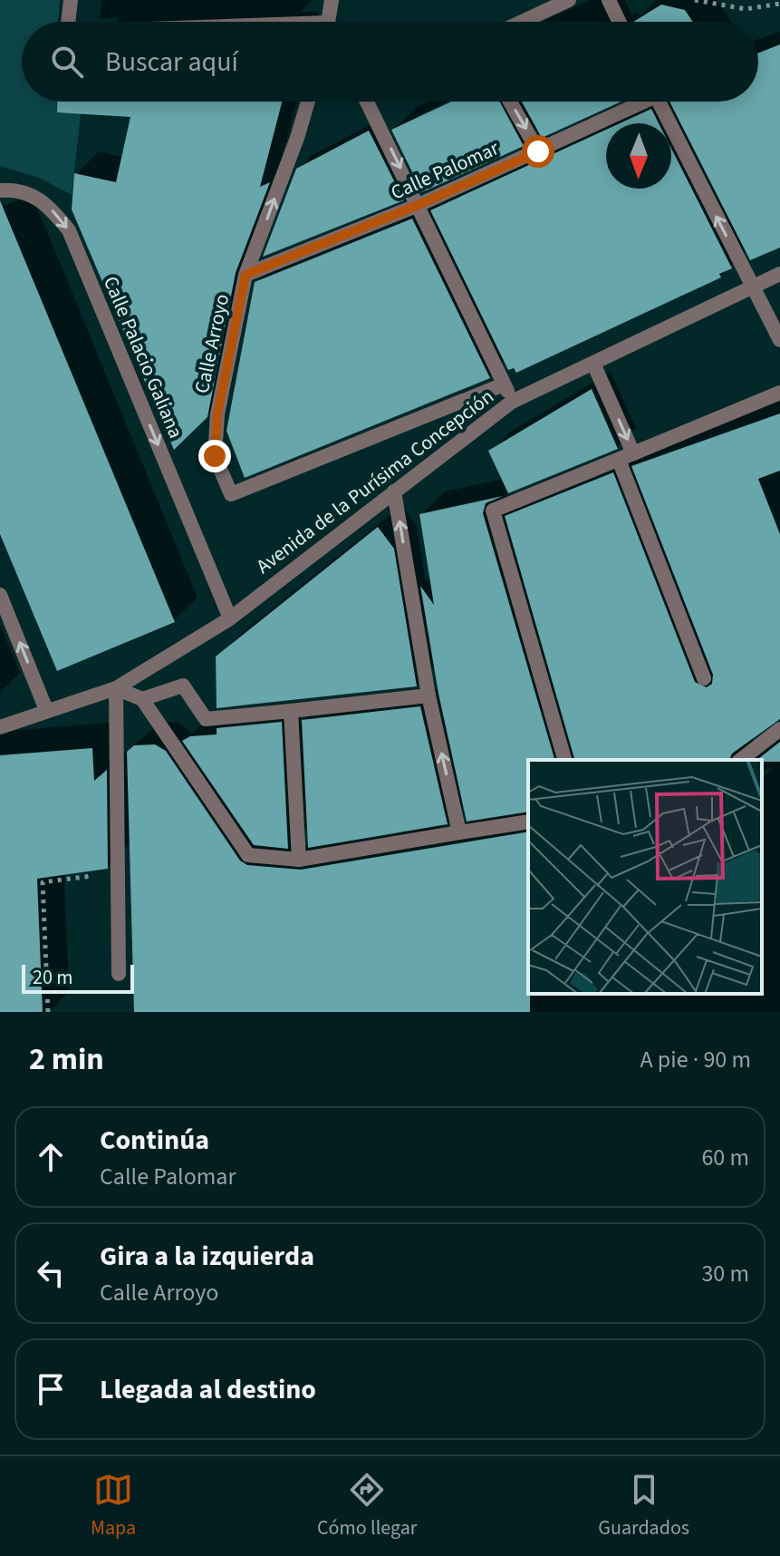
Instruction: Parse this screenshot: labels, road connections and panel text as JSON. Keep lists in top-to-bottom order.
{
  "streets": {
    "street": [
      "Calle Palomar",
      "Calle Arroyo",
      "Calle Palacio Galiana",
      "Avenida de la Purísima Concepción"
    ]
  },
  "crossings": [
    ["Calle Palomar", "Calle Arroyo"],
    ["Calle Palacio Galiana", "Avenida de la Purísima Concepción"]
  ],
  "one_way": ["Calle Palacio Galiana"],
  "scale_bar": "20 m",
  "north": "bottom",
  "page": {
    "search": "Buscar aquí",
    "scale": "20 m",
    "heading": ["2 min", "A pie · 90 m"],
    "list": [
      ["Continúa", "Calle Palomar", "60 m"],
      ["Gira a la izquierda", "Calle Arroyo", "30 m"],
      "Llegada al destino"
    ],
    "nav": ["Mapa", "Cómo llegar", "Guardados"]
  }
}
